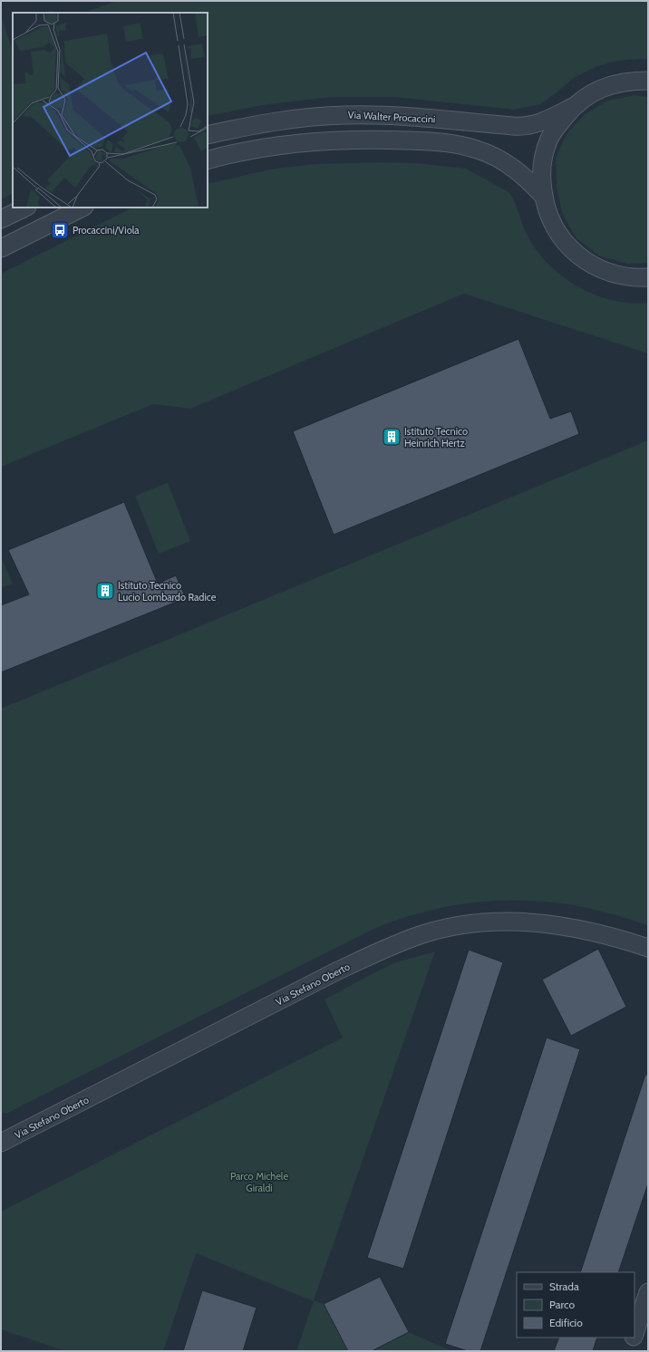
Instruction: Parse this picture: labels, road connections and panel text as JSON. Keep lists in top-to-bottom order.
{
  "streets": {
    "street": ["Via Walter Procaccini", "Via Stefano Oberto"]
  },
  "parks": ["Parco Michele Giraldi"],
  "places": {
    "bus stop": ["Procaccini/Viola"],
    "building": ["Istituto Tecnico Heinrich Hertz", "Istituto Tecnico Lucio Lombardo Radice"]
  },
  "legend": ["Strada", "Parco", "Edificio"]
}
